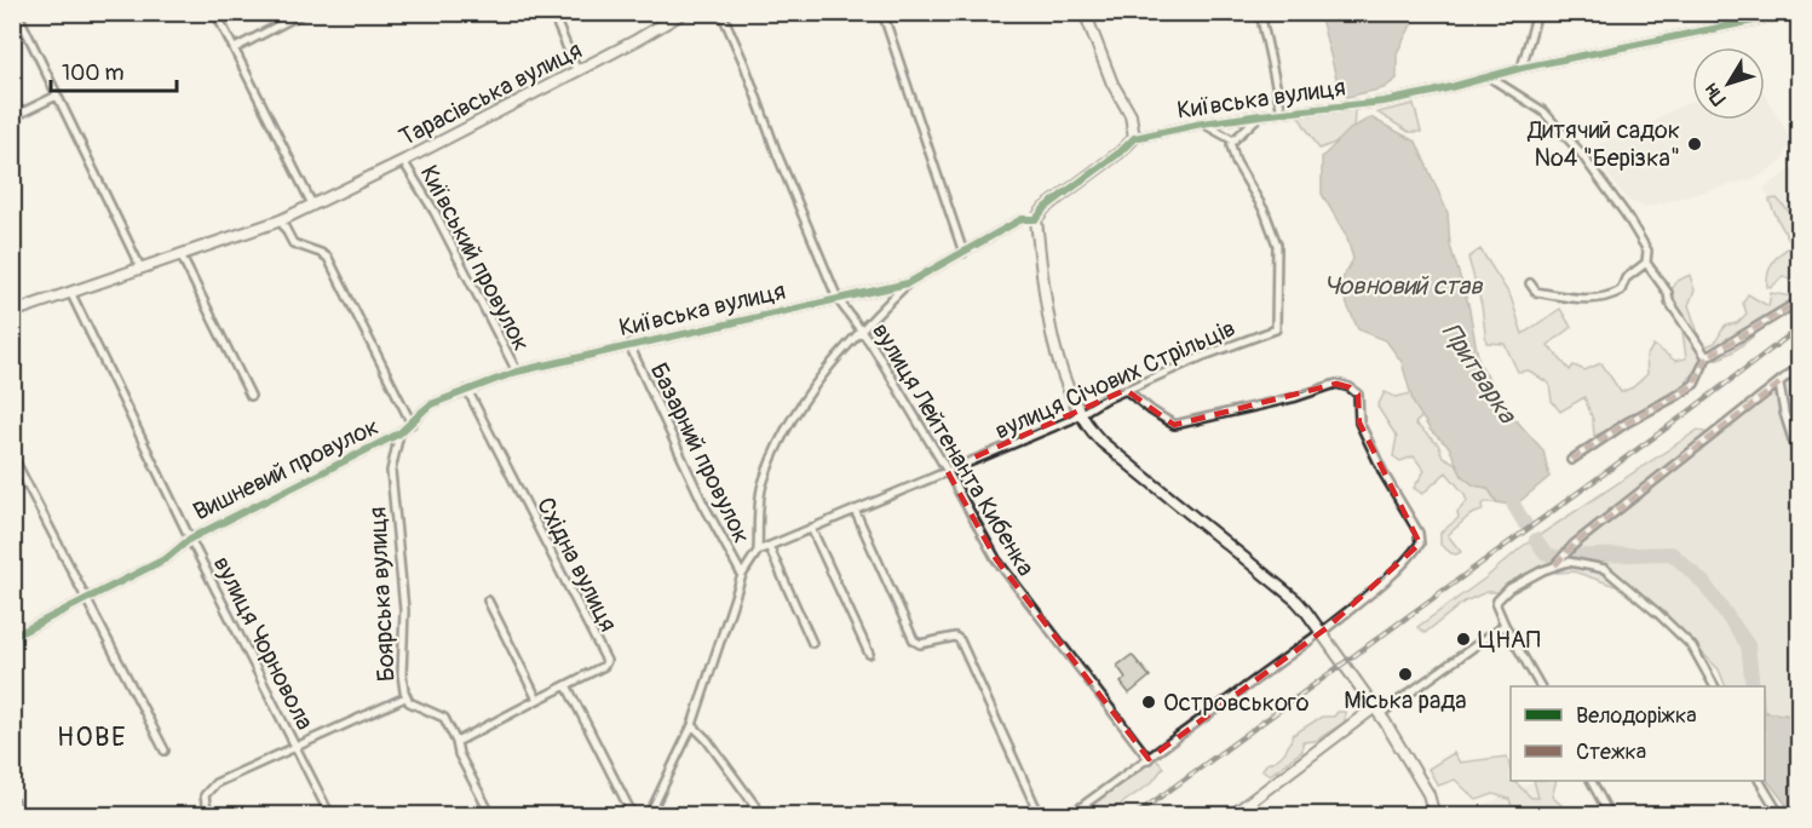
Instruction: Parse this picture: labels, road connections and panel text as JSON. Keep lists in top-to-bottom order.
{
  "streets": {
    "street": [
      "Тарасівська вулиця",
      "Київська вулиця",
      "Київський провулок",
      "вулиця Січових Стрільців",
      "вулиця Лейтенанта Кибенка",
      "Базарний провулок",
      "Вишневий провулок",
      "Східна вулиця",
      "Боярська вулиця",
      "вулиця Чорновола"
    ]
  },
  "crossings": [
    ["Тарасівська вулиця", "Київський провулок"],
    ["Тарасівська вулиця", "вулиця Чорновола"],
    ["Київська вулиця", "Київський провулок"],
    ["Київська вулиця", "вулиця Лейтенанта Кибенка"],
    ["Київська вулиця", "Базарний провулок"],
    ["Київська вулиця", "Вишневий провулок"],
    ["Київська вулиця", "Східна вулиця"],
    ["вулиця Січових Стрільців", "вулиця Лейтенанта Кибенка"],
    ["Вишневий провулок", "Східна вулиця"],
    ["Вишневий провулок", "Боярська вулиця"],
    ["Вишневий провулок", "вулиця Чорновола"]
  ],
  "districts": ["НОВЕ"],
  "water": ["Човновий став", "Притварка"],
  "places": [
    "Дитячий садок №4 \"Берізка\"",
    "ЦНАП",
    "Міська рада",
    "Островського"
  ],
  "legend": ["Велодоріжка", "Стежка"],
  "scale_bar": "100 m",
  "north": "bottom left"
}
